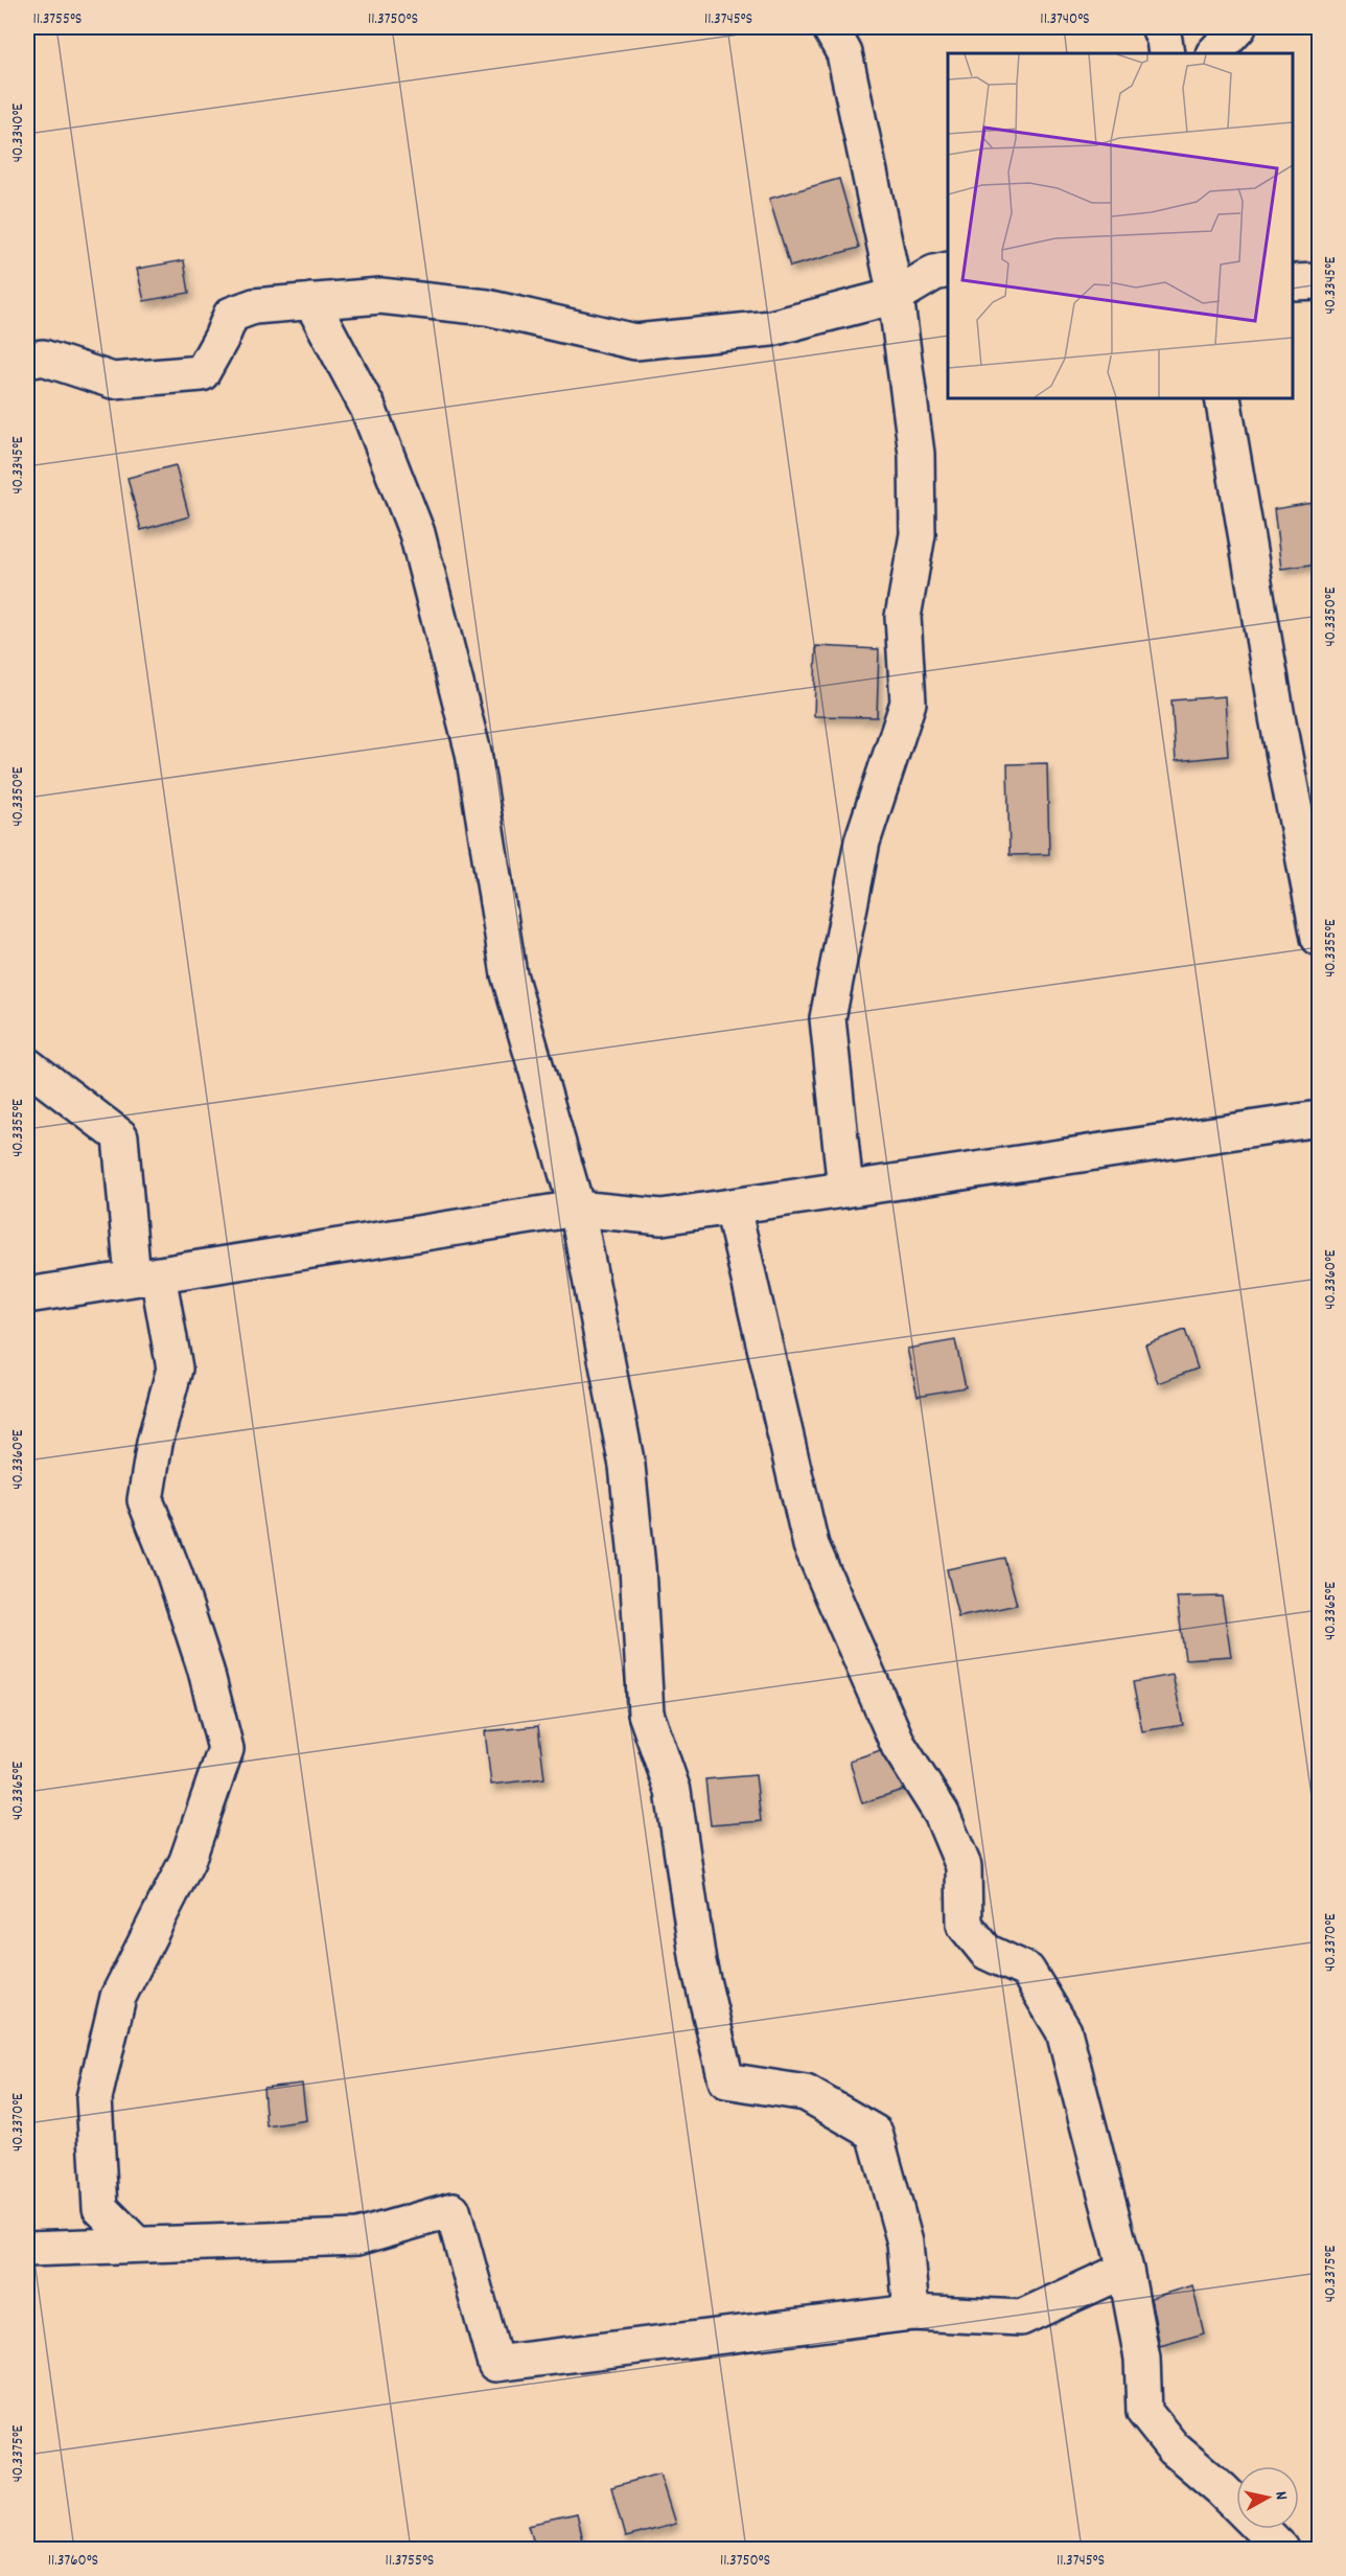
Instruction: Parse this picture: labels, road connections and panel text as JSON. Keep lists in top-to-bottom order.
{
  "north": "right",
  "coordinates": [
    "11.3755°S",
    "11.3750°S",
    "11.3745°S",
    "11.3740°S",
    "40.3340°E",
    "40.3345°E",
    "40.3350°E",
    "40.3355°E",
    "40.3360°E",
    "40.3365°E",
    "40.3370°E",
    "40.3375°E",
    "11.3760°S"
  ]
}
